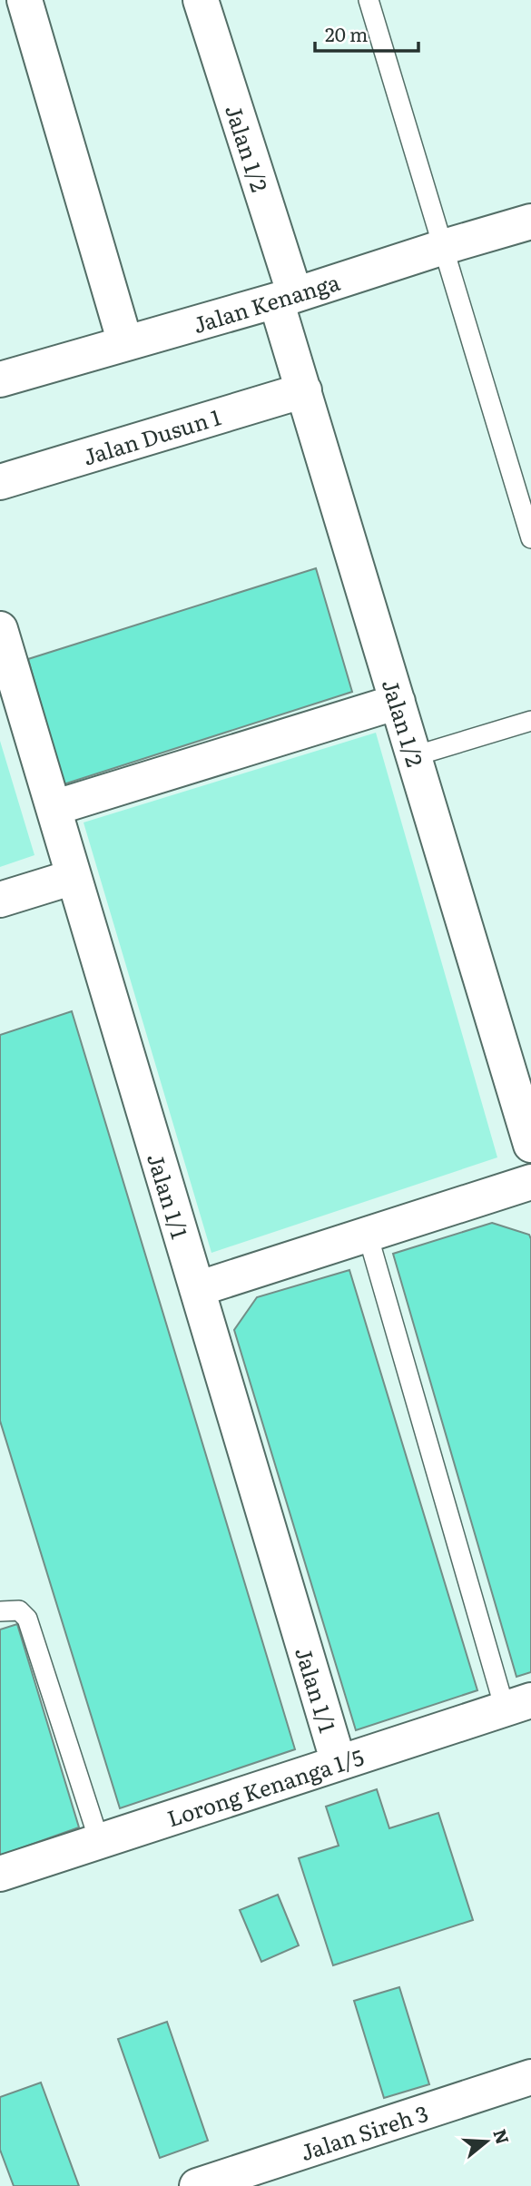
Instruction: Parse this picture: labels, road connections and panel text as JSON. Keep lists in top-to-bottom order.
{
  "streets": {
    "street": [
      "Jalan 1/2",
      "Jalan Kenanga",
      "Jalan Dusun 1",
      "Jalan 1/1",
      "Lorong Kenanga 1/5",
      "Jalan Sireh 3"
    ]
  },
  "crossings": [
    ["Jalan 1/2", "Jalan Kenanga"],
    ["Jalan 1/2", "Jalan Dusun 1"],
    ["Jalan 1/1", "Lorong Kenanga 1/5"]
  ],
  "scale_bar": "20 m",
  "north": "right"
}
